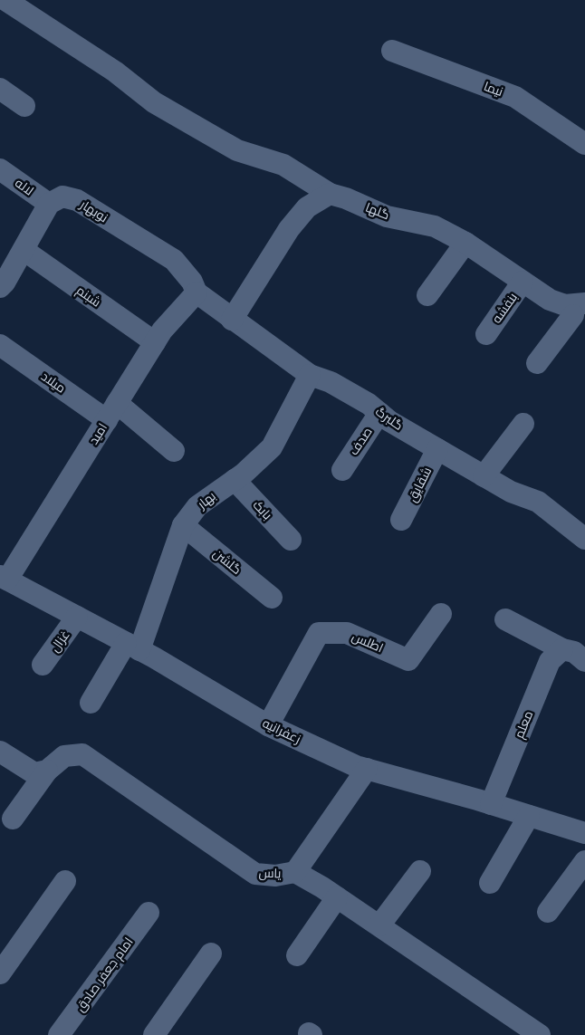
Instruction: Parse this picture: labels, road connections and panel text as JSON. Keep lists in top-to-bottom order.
{
  "streets": {
    "street": [
      "نیما",
      "لاله",
      "نوبهار",
      "گلها",
      "شبنم",
      "بنفشه",
      "میلاد",
      "گلبرگ",
      "امید",
      "صدف",
      "شقایق",
      "بهار",
      "بابک",
      "گلشن",
      "غزال",
      "اطلس",
      "معلم",
      "زعفرانیه",
      "یاس",
      "امام جعفر صادق"
    ]
  },
  "crossings": [
    ["لاله", "نوبهار"],
    ["نوبهار", "گلبرگ"],
    ["نوبهار", "امید"],
    ["گلها", "بنفشه"],
    ["شبنم", "امید"],
    ["میلاد", "امید"],
    ["گلبرگ", "امید"],
    ["گلبرگ", "صدف"],
    ["گلبرگ", "شقایق"],
    ["گلبرگ", "بهار"],
    ["امید", "زعفرانیه"],
    ["بهار", "بابک"],
    ["بهار", "گلشن"],
    ["بهار", "زعفرانیه"],
    ["غزال", "زعفرانیه"],
    ["اطلس", "زعفرانیه"],
    ["معلم", "زعفرانیه"]
  ]
}
